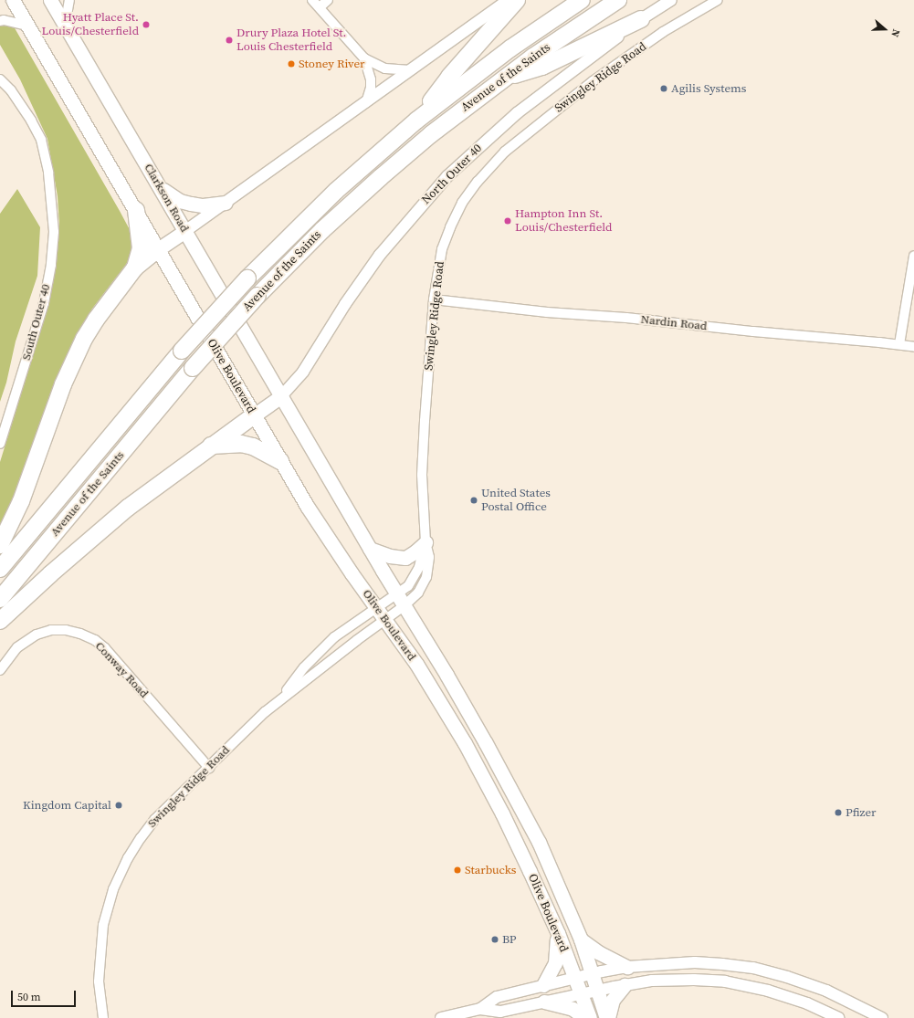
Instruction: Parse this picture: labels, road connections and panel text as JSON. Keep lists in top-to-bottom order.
{
  "streets": {
    "highway": ["Avenue of the Saints"],
    "main road": ["Clarkson Road", "Olive Boulevard"],
    "street": [
      "Swingley Ridge Road",
      "North Outer 40",
      "South Outer 40",
      "Nardin Road",
      "Conway Road"
    ]
  },
  "crossings": [
    ["Swingley Ridge Road", "Nardin Road"],
    ["Swingley Ridge Road", "Olive Boulevard"],
    ["Swingley Ridge Road", "Conway Road"],
    ["North Outer 40", "Clarkson Road"],
    ["North Outer 40", "Olive Boulevard"],
    ["Clarkson Road", "Olive Boulevard"]
  ],
  "places": [
    "Hyatt Place St. Louis/Chesterfield",
    "Drury Plaza Hotel St. Louis Chesterfield",
    "Stoney River",
    "Agilis Systems",
    "Hampton Inn St. Louis/Chesterfield",
    "United States Postal Office",
    "Kingdom Capital",
    "Pfizer",
    "Starbucks",
    "BP"
  ],
  "scale_bar": "50 m",
  "north": "right"
}
